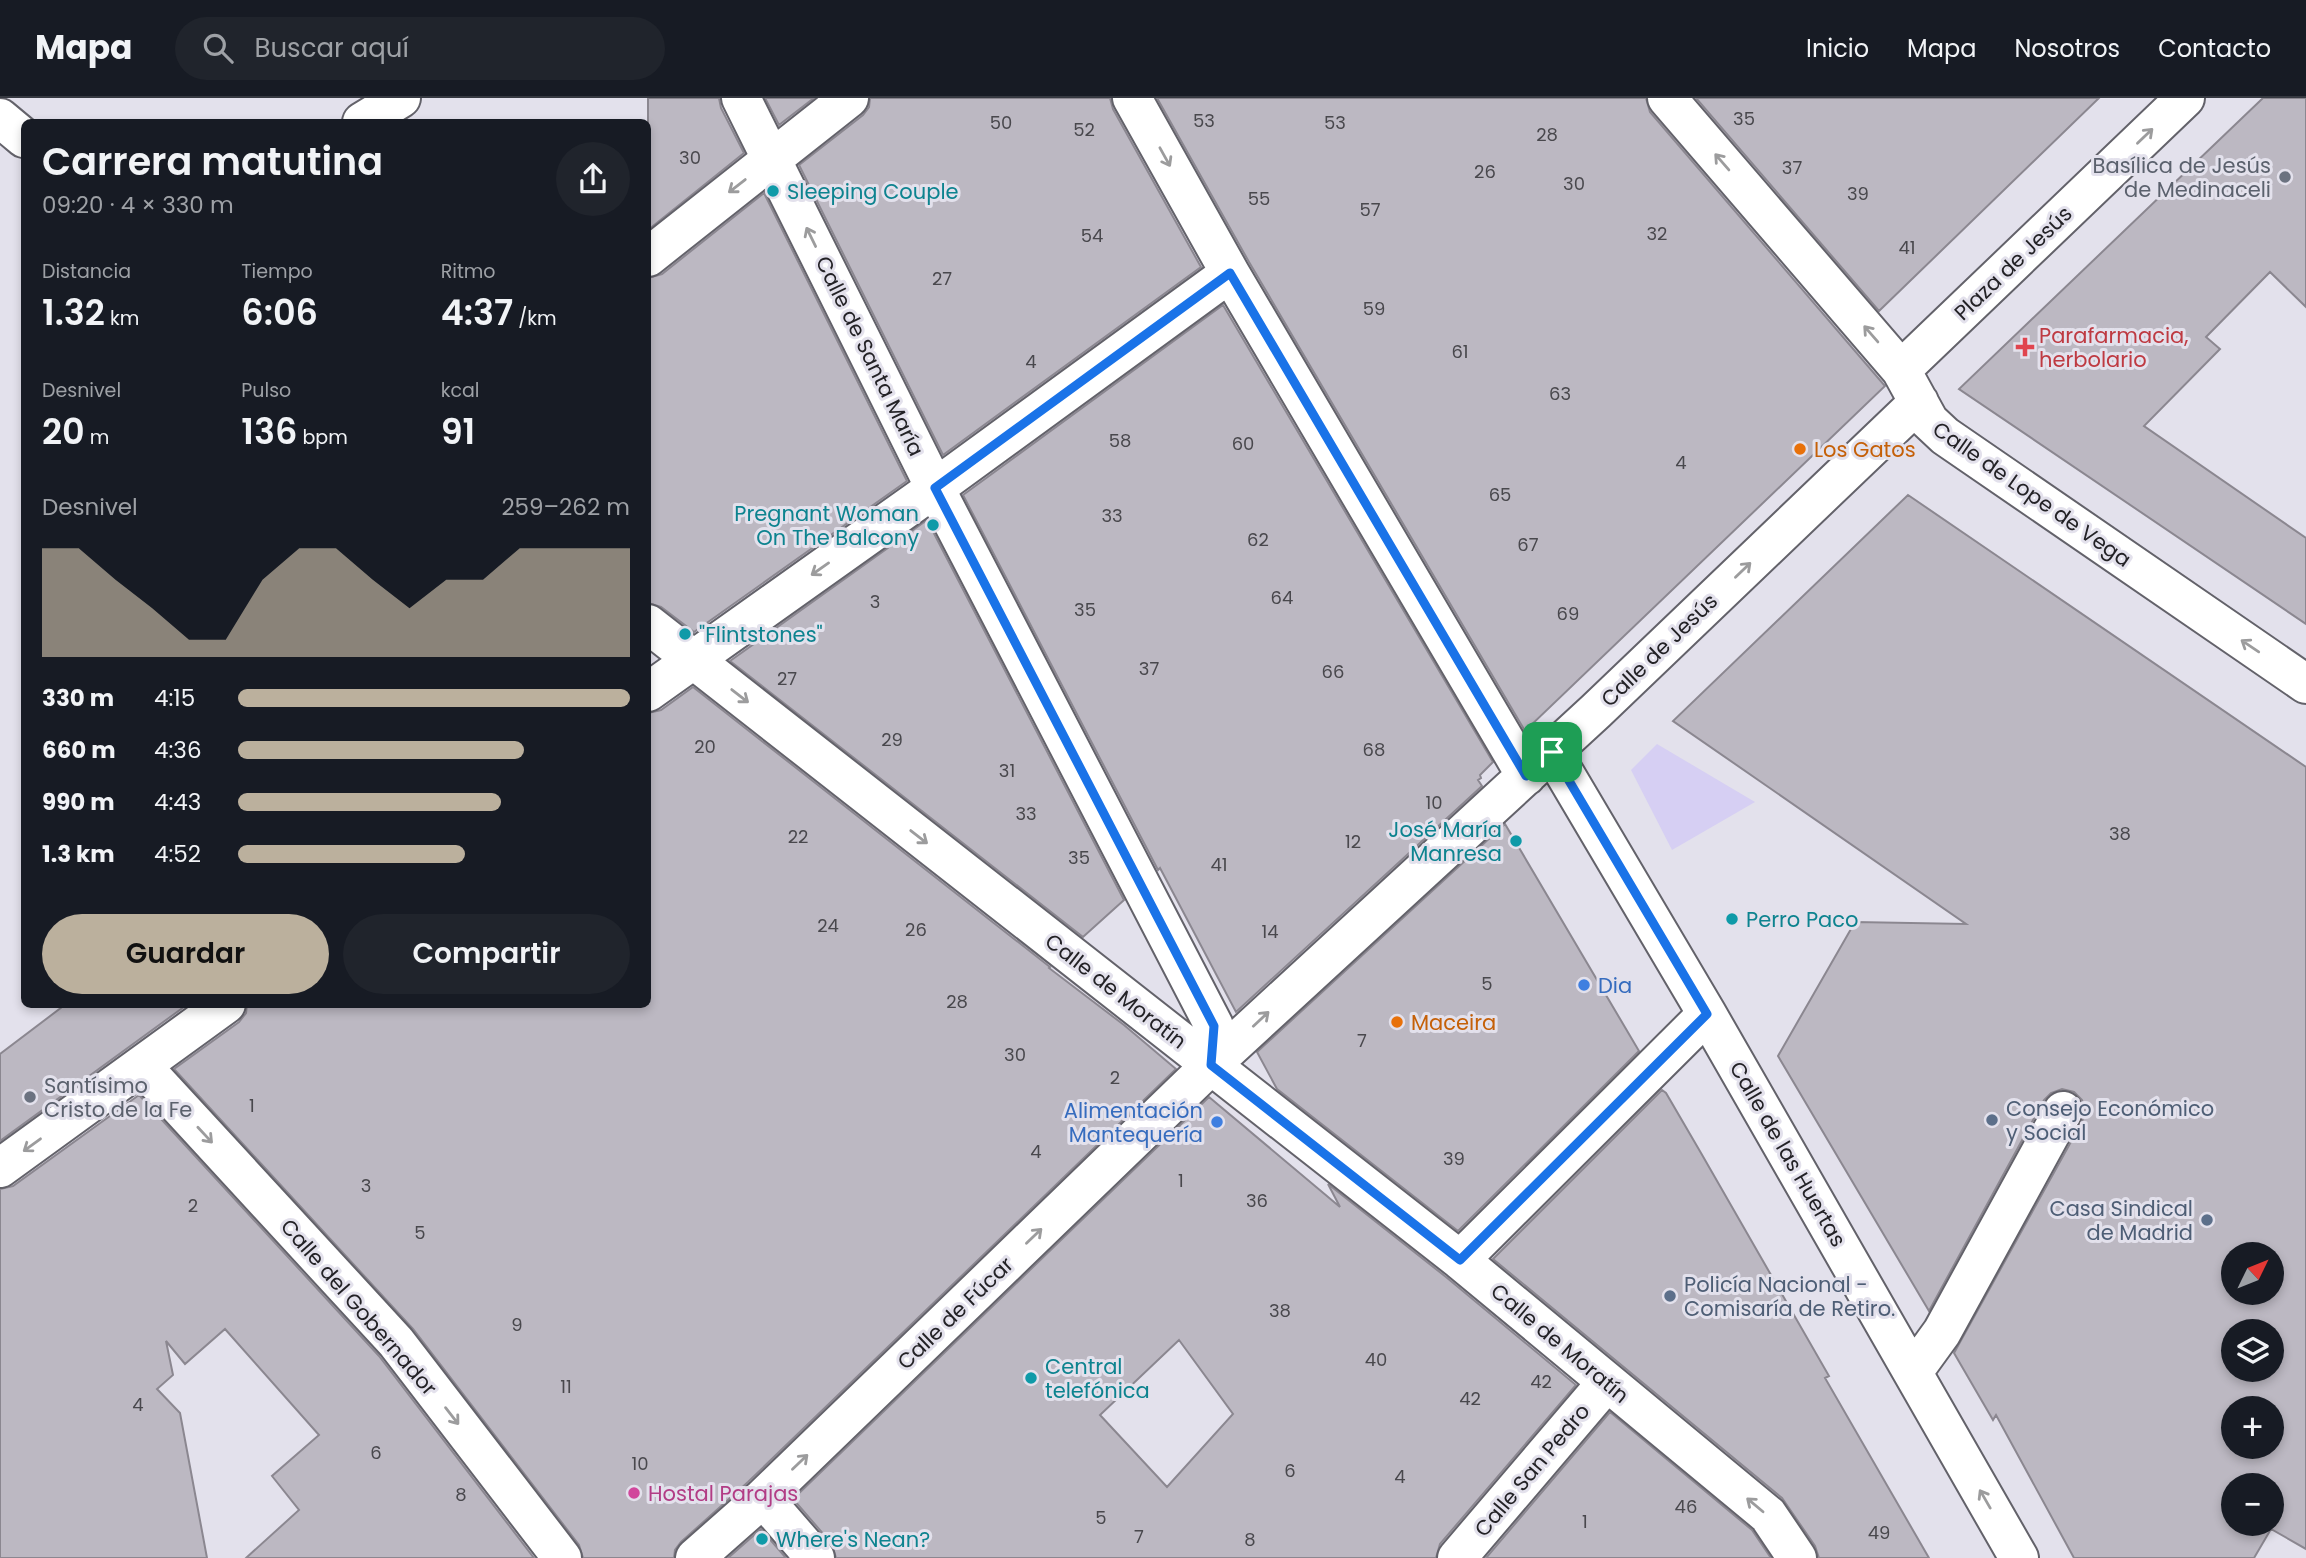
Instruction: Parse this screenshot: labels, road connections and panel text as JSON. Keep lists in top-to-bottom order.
{
  "streets": {
    "street": [
      "Plaza de Jesús",
      "Calle de Santa María",
      "Calle de Lope de Vega",
      "Calle de Jesús",
      "Calle de Moratín",
      "Calle de las Huertas",
      "Calle del Gobernador",
      "Calle de Fúcar",
      "Calle San Pedro"
    ]
  },
  "crossings": [
    ["Plaza de Jesús", "Calle de Lope de Vega"],
    ["Plaza de Jesús", "Calle de Jesús"],
    ["Calle de Santa María", "Calle de Jesús"],
    ["Calle de Santa María", "Calle de Moratín"],
    ["Calle de Santa María", "Calle de Fúcar"],
    ["Calle de Lope de Vega", "Calle de Jesús"],
    ["Calle de Jesús", "Calle de Moratín"],
    ["Calle de Jesús", "Calle de las Huertas"],
    ["Calle de Jesús", "Calle de Fúcar"],
    ["Calle de Moratín", "Calle de Fúcar"],
    ["Calle de Moratín", "Calle San Pedro"]
  ],
  "one_way": [
    "Plaza de Jesús",
    "Calle de Lope de Vega",
    "Calle del Gobernador",
    "Calle de Fúcar"
  ],
  "places": {
    "other": [
      "Basílica de Jesús de Medinaceli",
      "Sleeping Couple",
      "Los Gatos",
      "Pregnant Woman On The Balcony",
      "\"Flintstones\"",
      "José María Manresa",
      "Perro Paco",
      "Dia",
      "Maceira",
      "Santísimo Cristo de la Fe",
      "Consejo Económico y Social",
      "Alimentación Mantequería",
      "Casa Sindical de Madrid",
      "Policía Nacional - Comisaría de Retiro.",
      "Central telefónica",
      "Hostal Parajas",
      "Where's Nean?"
    ],
    "health": ["Parafarmacia, herbolario"]
  },
  "house_numbers": [
    "35",
    "53",
    "50",
    "53",
    "52",
    "28",
    "30",
    "37",
    "26",
    "30",
    "39",
    "55",
    "57",
    "32",
    "54",
    "41",
    "27",
    "59",
    "61",
    "4",
    "63",
    "58",
    "60",
    "4",
    "65",
    "33",
    "62",
    "67",
    "64",
    "3",
    "35",
    "69",
    "37",
    "66",
    "27",
    "29",
    "20",
    "68",
    "31",
    "10",
    "33",
    "38",
    "22",
    "12",
    "35",
    "41",
    "24",
    "26",
    "14",
    "5",
    "28",
    "7",
    "30",
    "2",
    "1",
    "4",
    "39",
    "1",
    "3",
    "36",
    "2",
    "5",
    "38",
    "9",
    "40",
    "42",
    "11",
    "42",
    "4",
    "6",
    "10",
    "6",
    "4",
    "8",
    "46",
    "5",
    "1",
    "49",
    "7",
    "8"
  ],
  "north": "top right",
  "page": {
    "header": "Mapa",
    "search": "Buscar aquí",
    "nav": [
      "Inicio",
      "Mapa",
      "Nosotros",
      "Contacto"
    ],
    "heading": ["Carrera matutina", "09:20 · 4 × 330 m"],
    "stats": [
      ["Distancia", "1.32 km"],
      ["Tiempo", "6:06"],
      ["Ritmo", "4:37 /km"],
      ["Desnivel", "20 m"],
      ["Pulso", "136 bpm"],
      ["kcal", "91"]
    ],
    "chart": ["Desnivel", "259–262 m"],
    "list": [
      {
        "name": "330 m",
        "note": "4:15"
      },
      {
        "name": "660 m",
        "note": "4:36"
      },
      {
        "name": "990 m",
        "note": "4:43"
      },
      {
        "name": "1.3 km",
        "note": "4:52"
      }
    ],
    "buttons": ["Guardar", "Compartir"],
    "map_buttons": ["+", "−"]
  }
}
